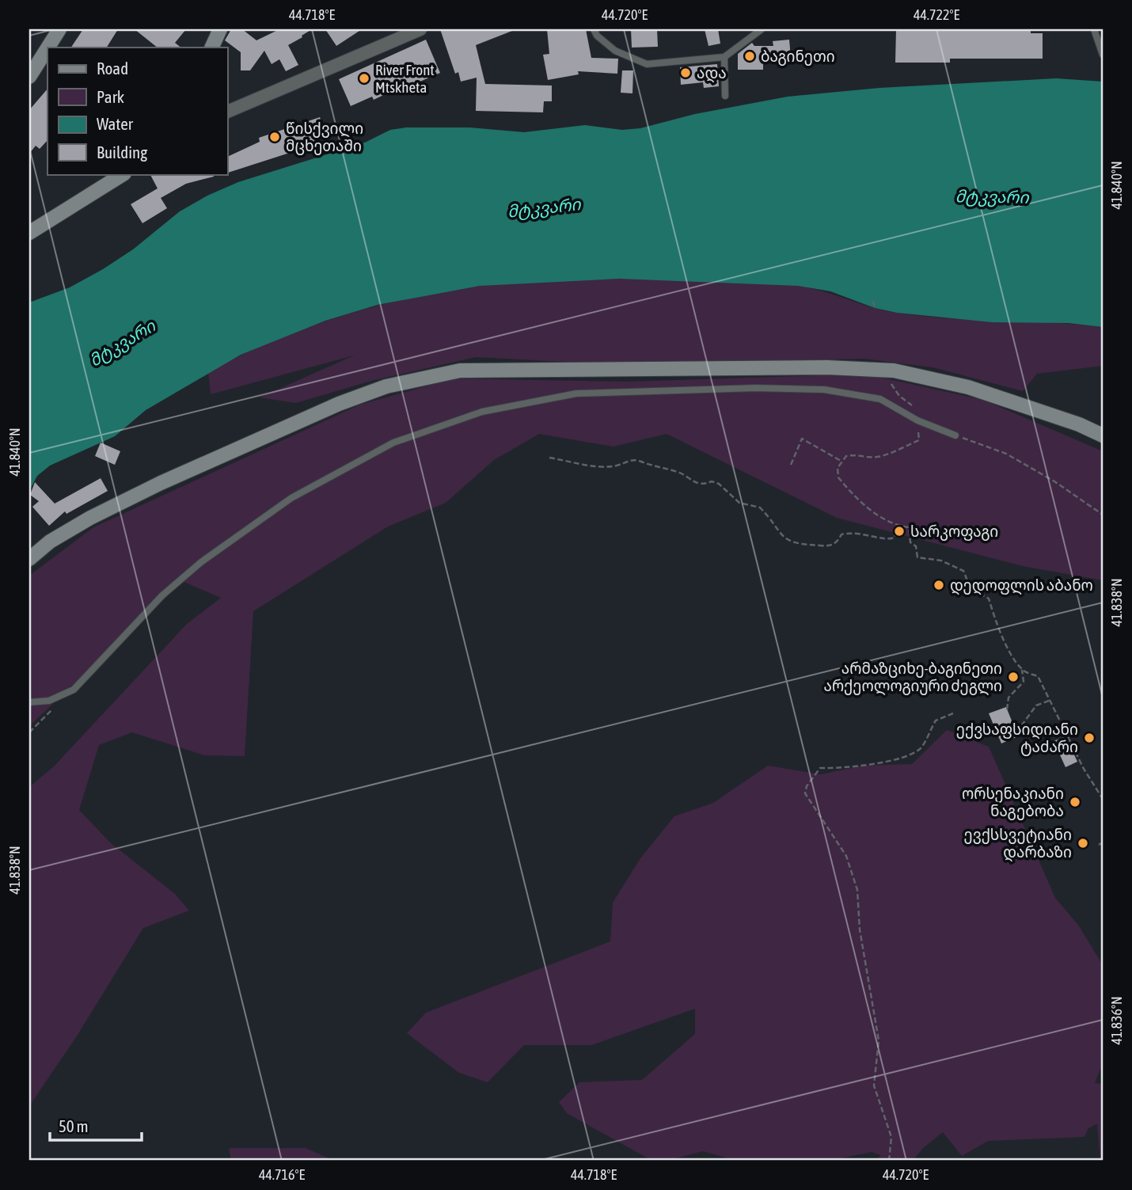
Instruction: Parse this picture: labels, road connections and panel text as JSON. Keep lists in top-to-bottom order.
{
  "water": ["მტკვარი"],
  "places": [
    "ბაგინეთი",
    "ადა",
    "River Front Mtskheta",
    "წისქვილი მცხეთაში",
    "სარკოფაგი",
    "დედოფლის აბანო",
    "არმაზციხე-ბაგინეთი არქეოლოგიური ძეგლი",
    "ექვსაფსიდიანი ტაძარი",
    "ორსენაკიანი ნაგებობა",
    "ევქსსვეტიანი დარბაზი"
  ],
  "legend": [
    "Road",
    "Park",
    "Water",
    "Building"
  ],
  "scale_bar": "50 m",
  "coordinates": [
    "44.718°E",
    "44.720°E",
    "44.722°E",
    "41.840°N",
    "41.838°N",
    "41.836°N",
    "44.716°E"
  ]
}
